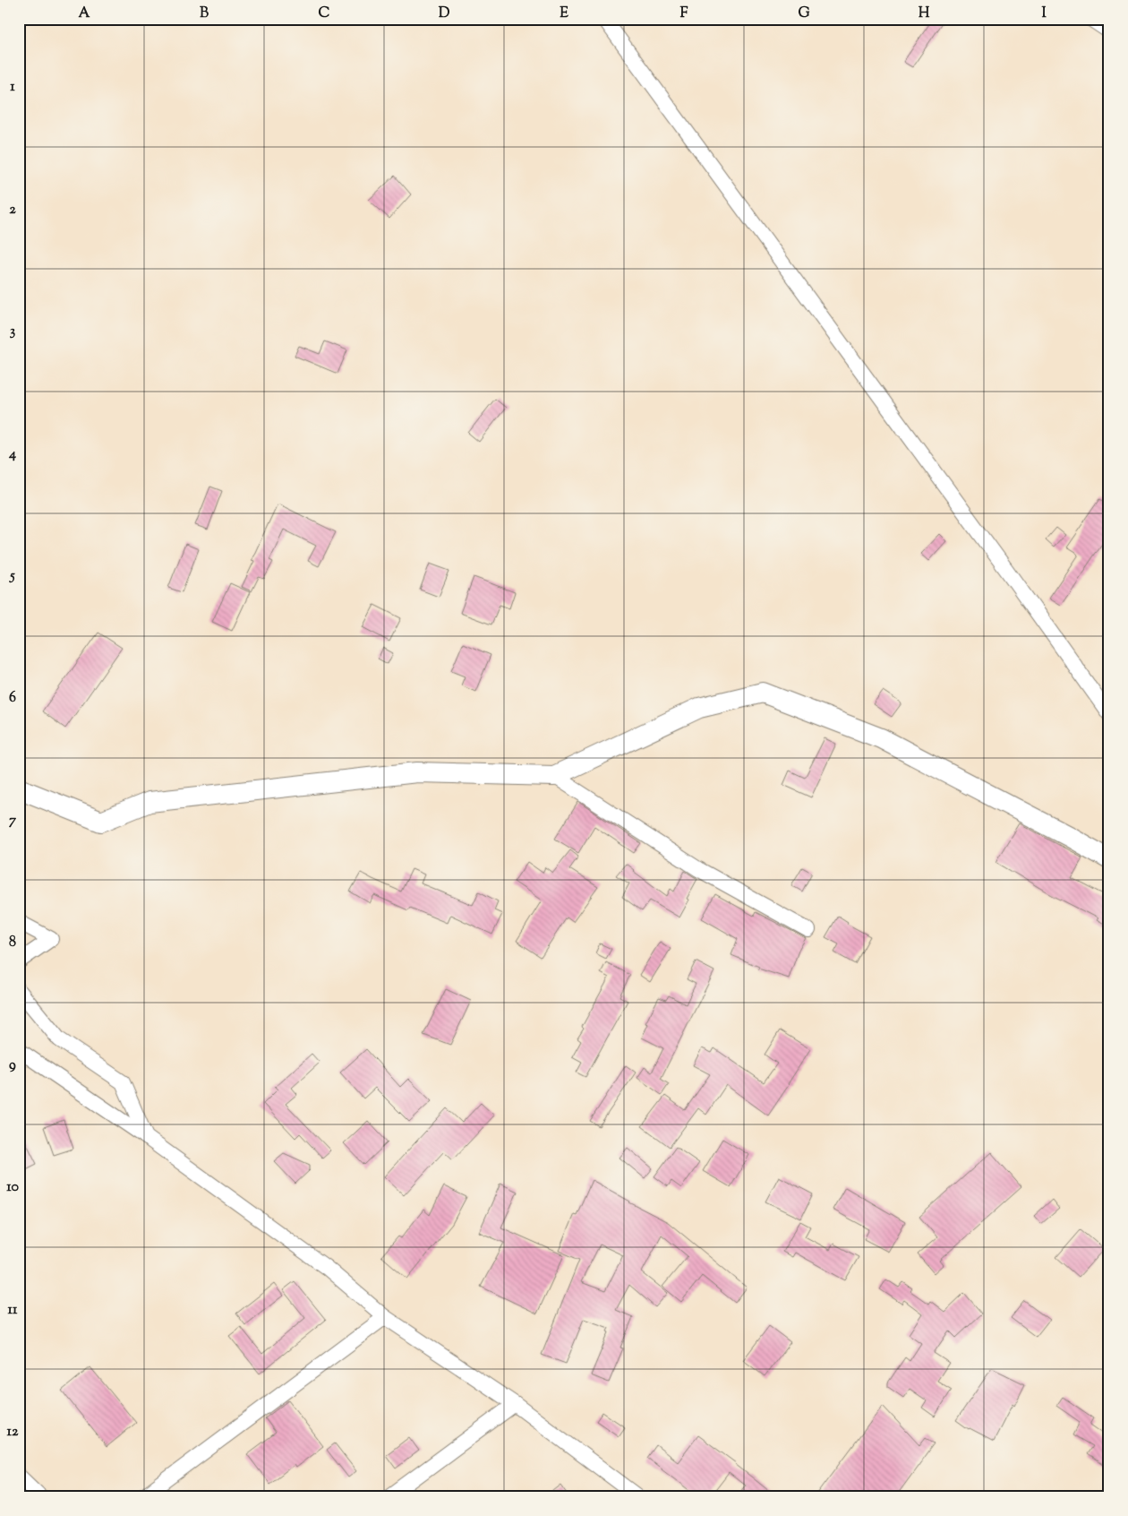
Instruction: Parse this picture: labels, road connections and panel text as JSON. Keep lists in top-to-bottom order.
{
  "grid": {
    "columns": [
      "A",
      "B",
      "C",
      "D",
      "E",
      "F",
      "G",
      "H",
      "I"
    ],
    "rows": [
      "1",
      "2",
      "3",
      "4",
      "5",
      "6",
      "7",
      "8",
      "9",
      "10",
      "11",
      "12"
    ]
  }
}
